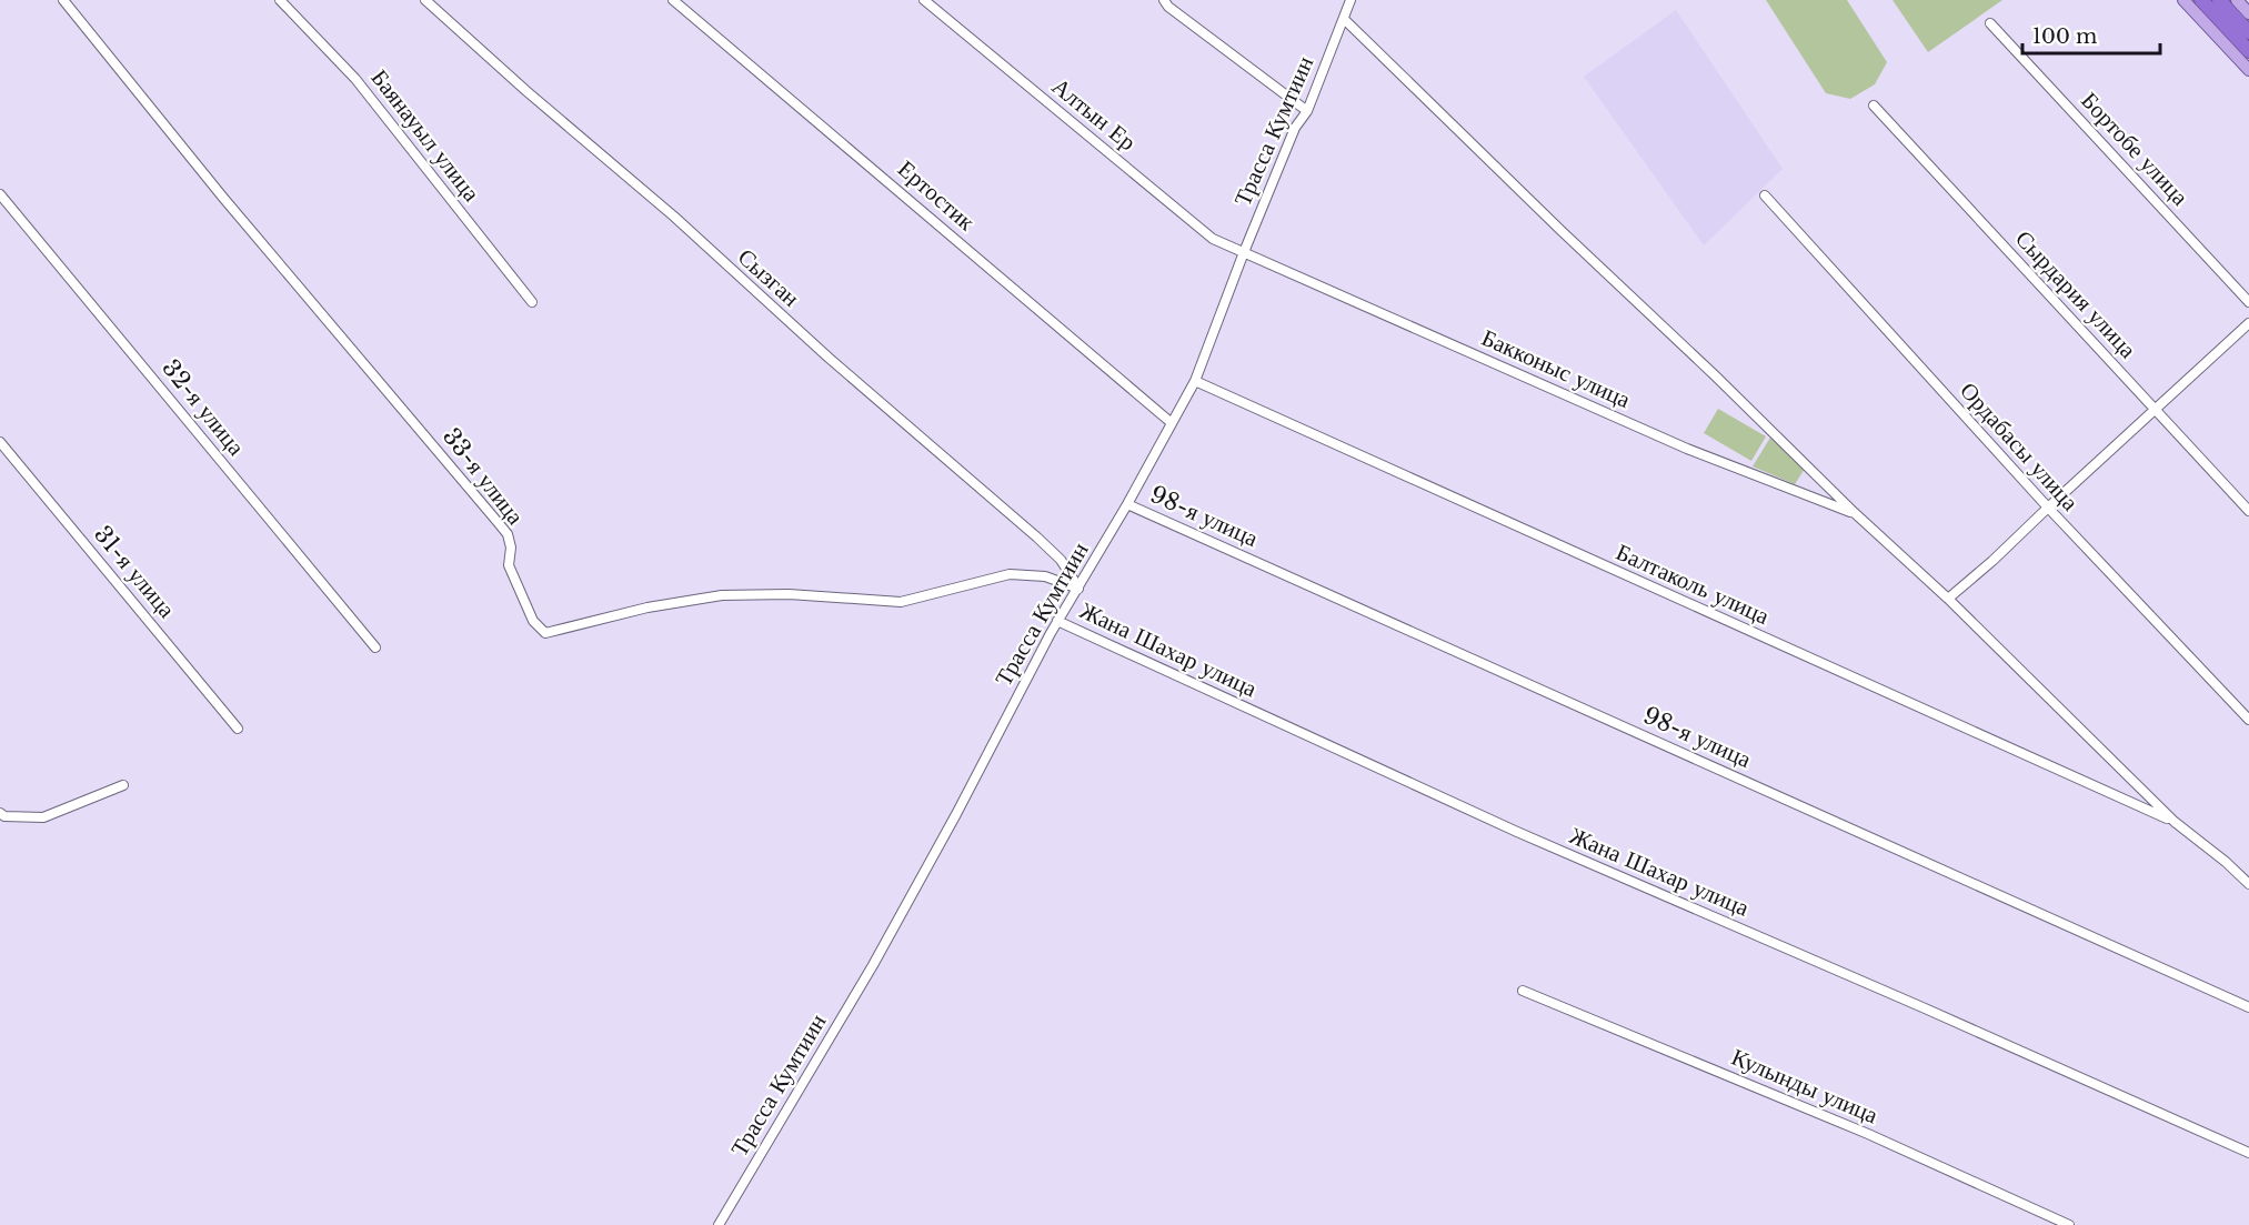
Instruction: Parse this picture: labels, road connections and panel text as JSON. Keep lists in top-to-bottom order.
{
  "streets": {
    "street": [
      "Алтын Ер",
      "Трасса Кумтиин",
      "Баянауыл улица",
      "Бортобе улица",
      "Ертостик",
      "Сызган",
      "Сырдария улица",
      "Бакконыс улица",
      "32-я улица",
      "Ордабасы улица",
      "33-я улица",
      "98-я улица",
      "31-я улица",
      "Балтаколь улица",
      "Жана Шахар улица",
      "Кулынды улица"
    ]
  },
  "crossings": [
    ["Алтын Ер", "Трасса Кумтиин"],
    ["Алтын Ер", "Бакконыс улица"],
    ["Трасса Кумтиин", "Ертостик"],
    ["Трасса Кумтиин", "Сызган"],
    ["Трасса Кумтиин", "Бакконыс улица"],
    ["Трасса Кумтиин", "33-я улица"],
    ["Трасса Кумтиин", "98-я улица"],
    ["Трасса Кумтиин", "Балтаколь улица"],
    ["Трасса Кумтиин", "Жана Шахар улица"],
    ["Сызган", "33-я улица"]
  ],
  "scale_bar": "100 m"
}
